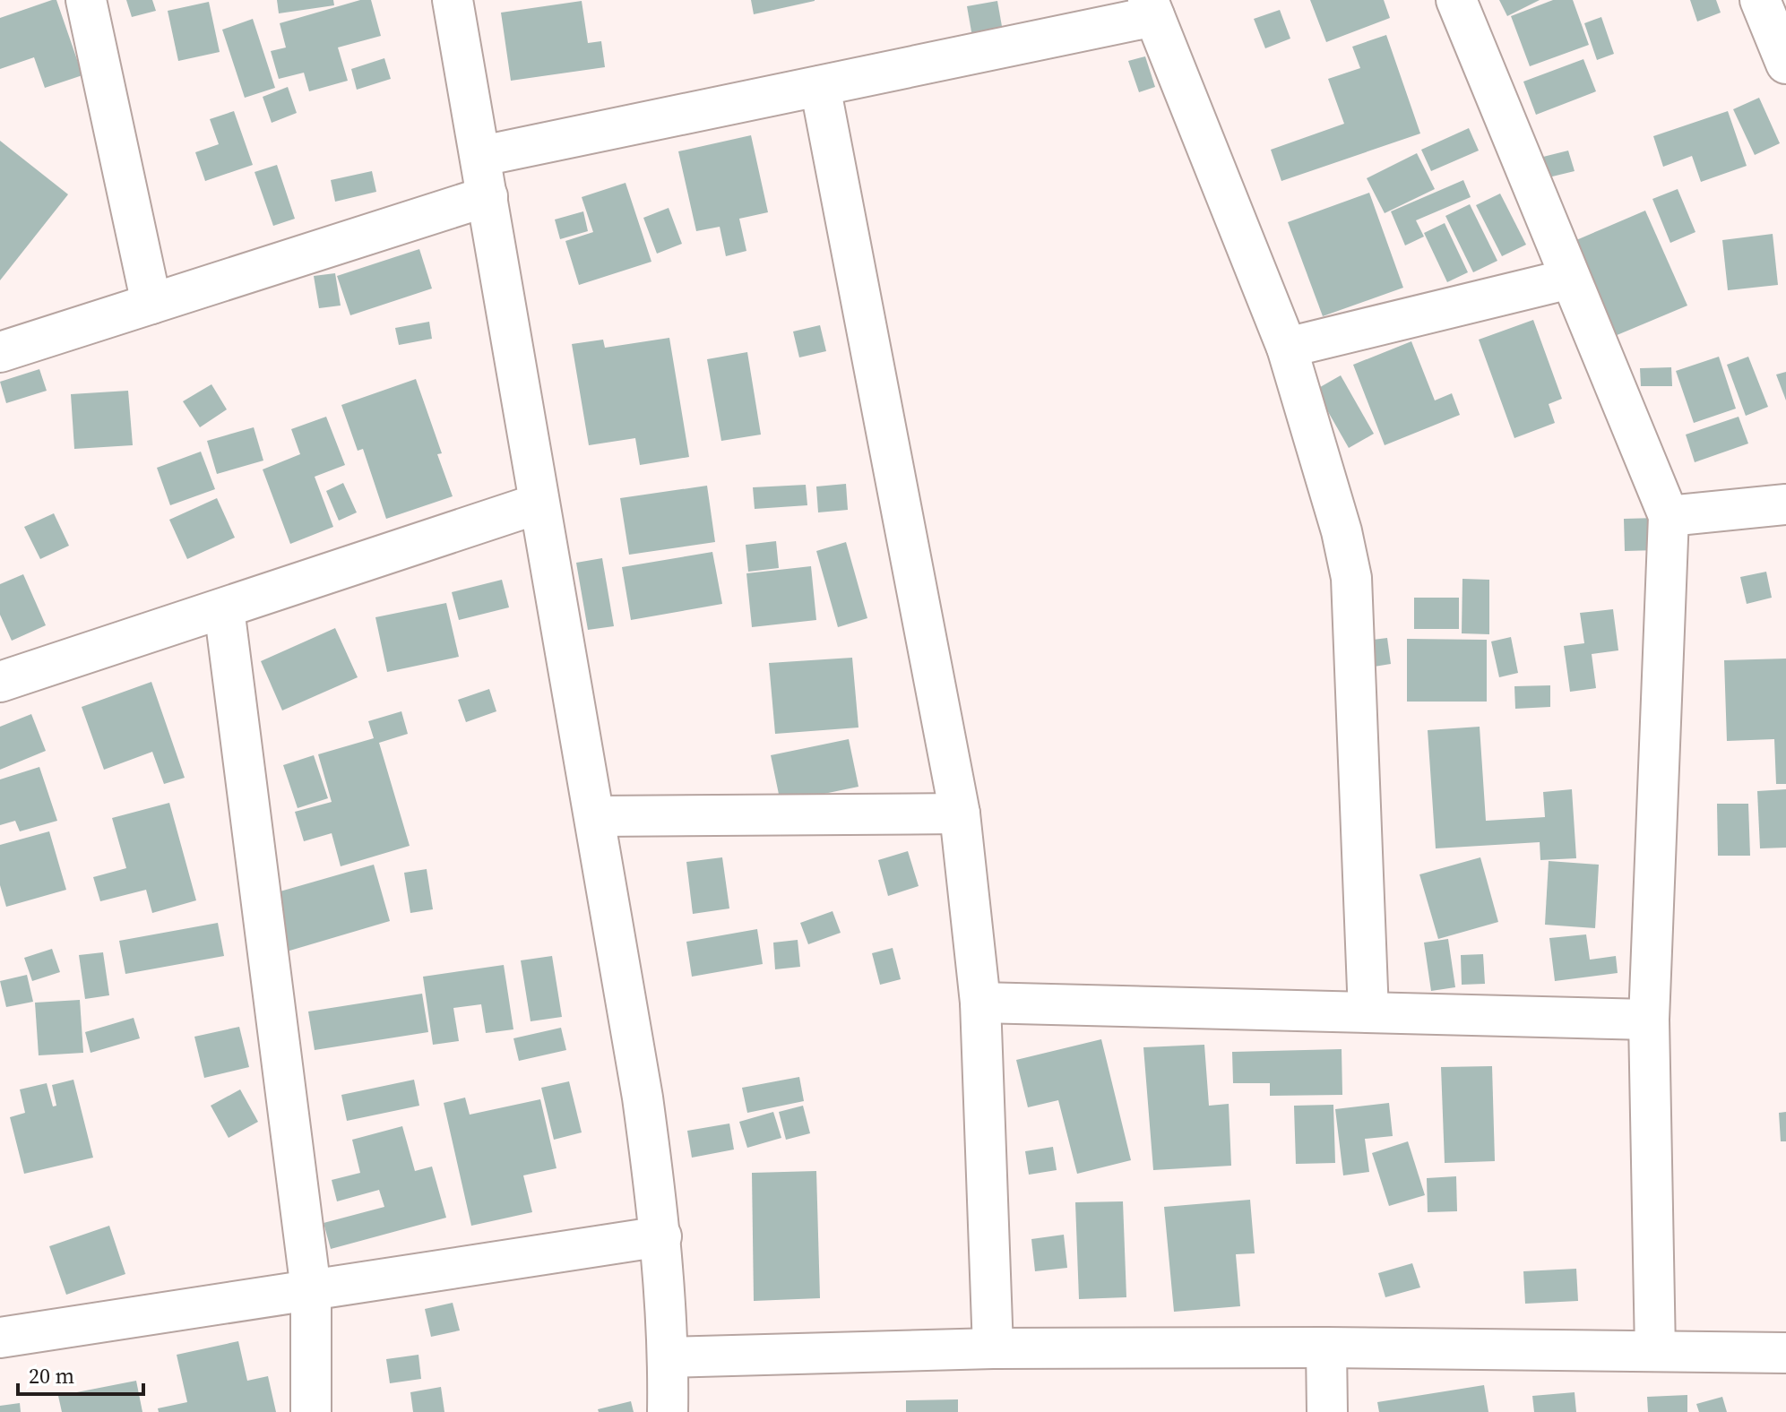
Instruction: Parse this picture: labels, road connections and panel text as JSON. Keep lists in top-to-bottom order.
{
  "scale_bar": "20 m"
}
